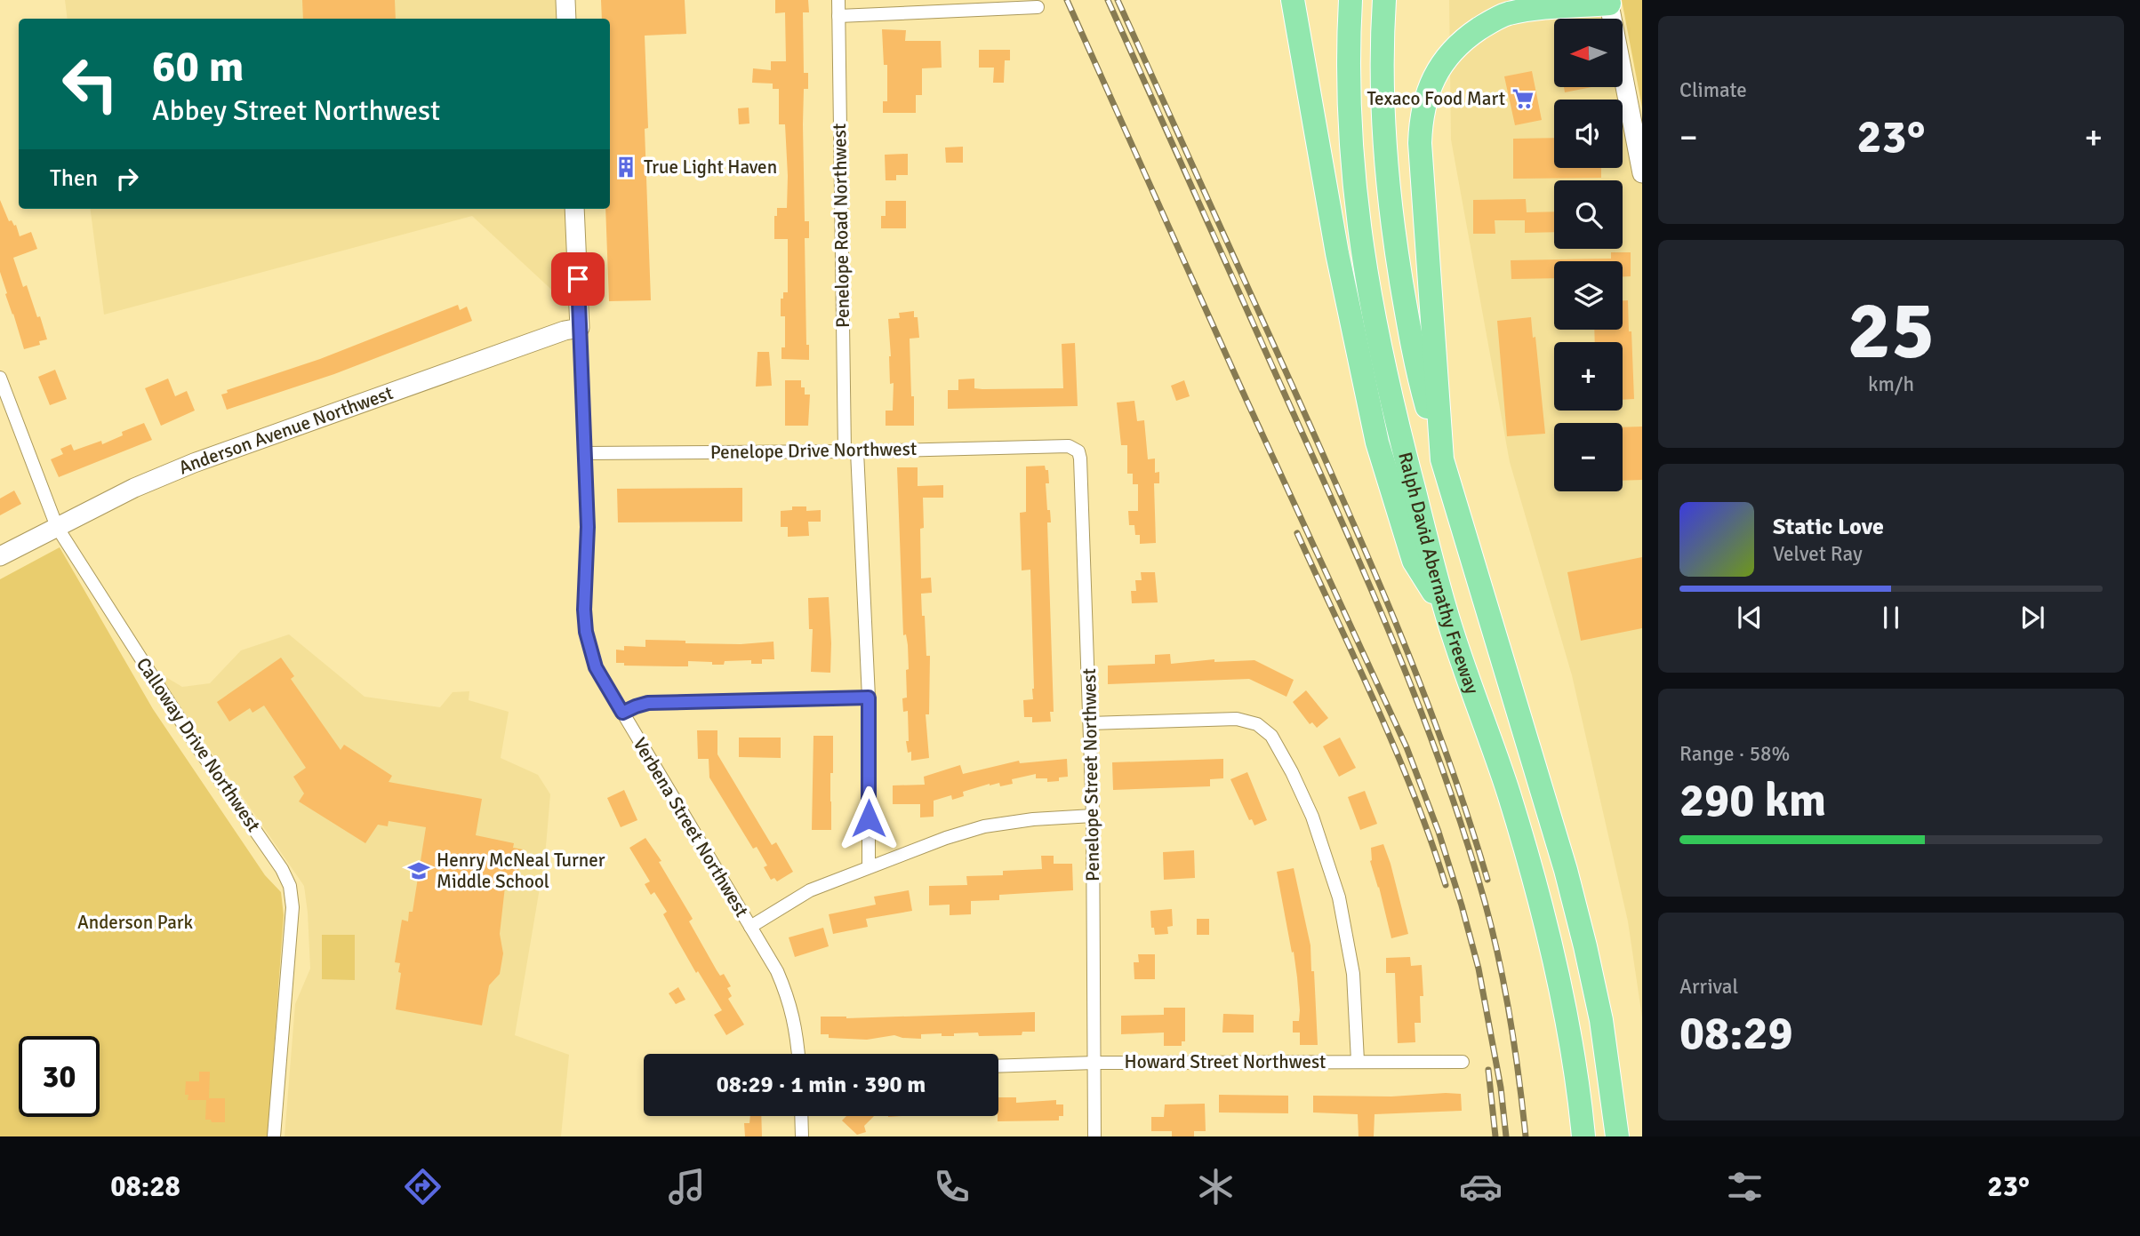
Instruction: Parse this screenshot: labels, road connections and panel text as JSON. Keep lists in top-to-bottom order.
{
  "streets": {
    "highway": ["Ralph David Abernathy Freeway"],
    "street": [
      "Penelope Road Northwest",
      "Anderson Avenue Northwest",
      "Penelope Drive Northwest",
      "Calloway Drive Northwest",
      "Penelope Street Northwest",
      "Verbena Street Northwest",
      "Howard Street Northwest"
    ]
  },
  "crossings": [
    ["Penelope Road Northwest", "Penelope Drive Northwest"],
    ["Anderson Avenue Northwest", "Calloway Drive Northwest"],
    ["Anderson Avenue Northwest", "Verbena Street Northwest"],
    ["Penelope Drive Northwest", "Penelope Street Northwest"],
    ["Penelope Drive Northwest", "Verbena Street Northwest"],
    ["Penelope Street Northwest", "Howard Street Northwest"]
  ],
  "parks": ["Anderson Park"],
  "places": {
    "supermarket": ["Texaco Food Mart"],
    "building": ["True Light Haven"],
    "school or university": ["Henry McNeal Turner Middle School"]
  },
  "north": "left",
  "page": {
    "tile": [
      "Climate",
      ["25", "km/h"],
      ["Range · 58%", "290 km"],
      ["Arrival", "08:29"]
    ],
    "map_buttons": ["+", "−"],
    "turn": ["60 m", "Abbey Street Northwest"],
    "heat": ["−", "23°", "+"],
    "then": "Then",
    "song": ["Static Love", "Velvet Ray"],
    "limit": "30",
    "trip": "08:29 · 1 min · 390 m",
    "tabs": ["08:28", "23°"]
  }
}
